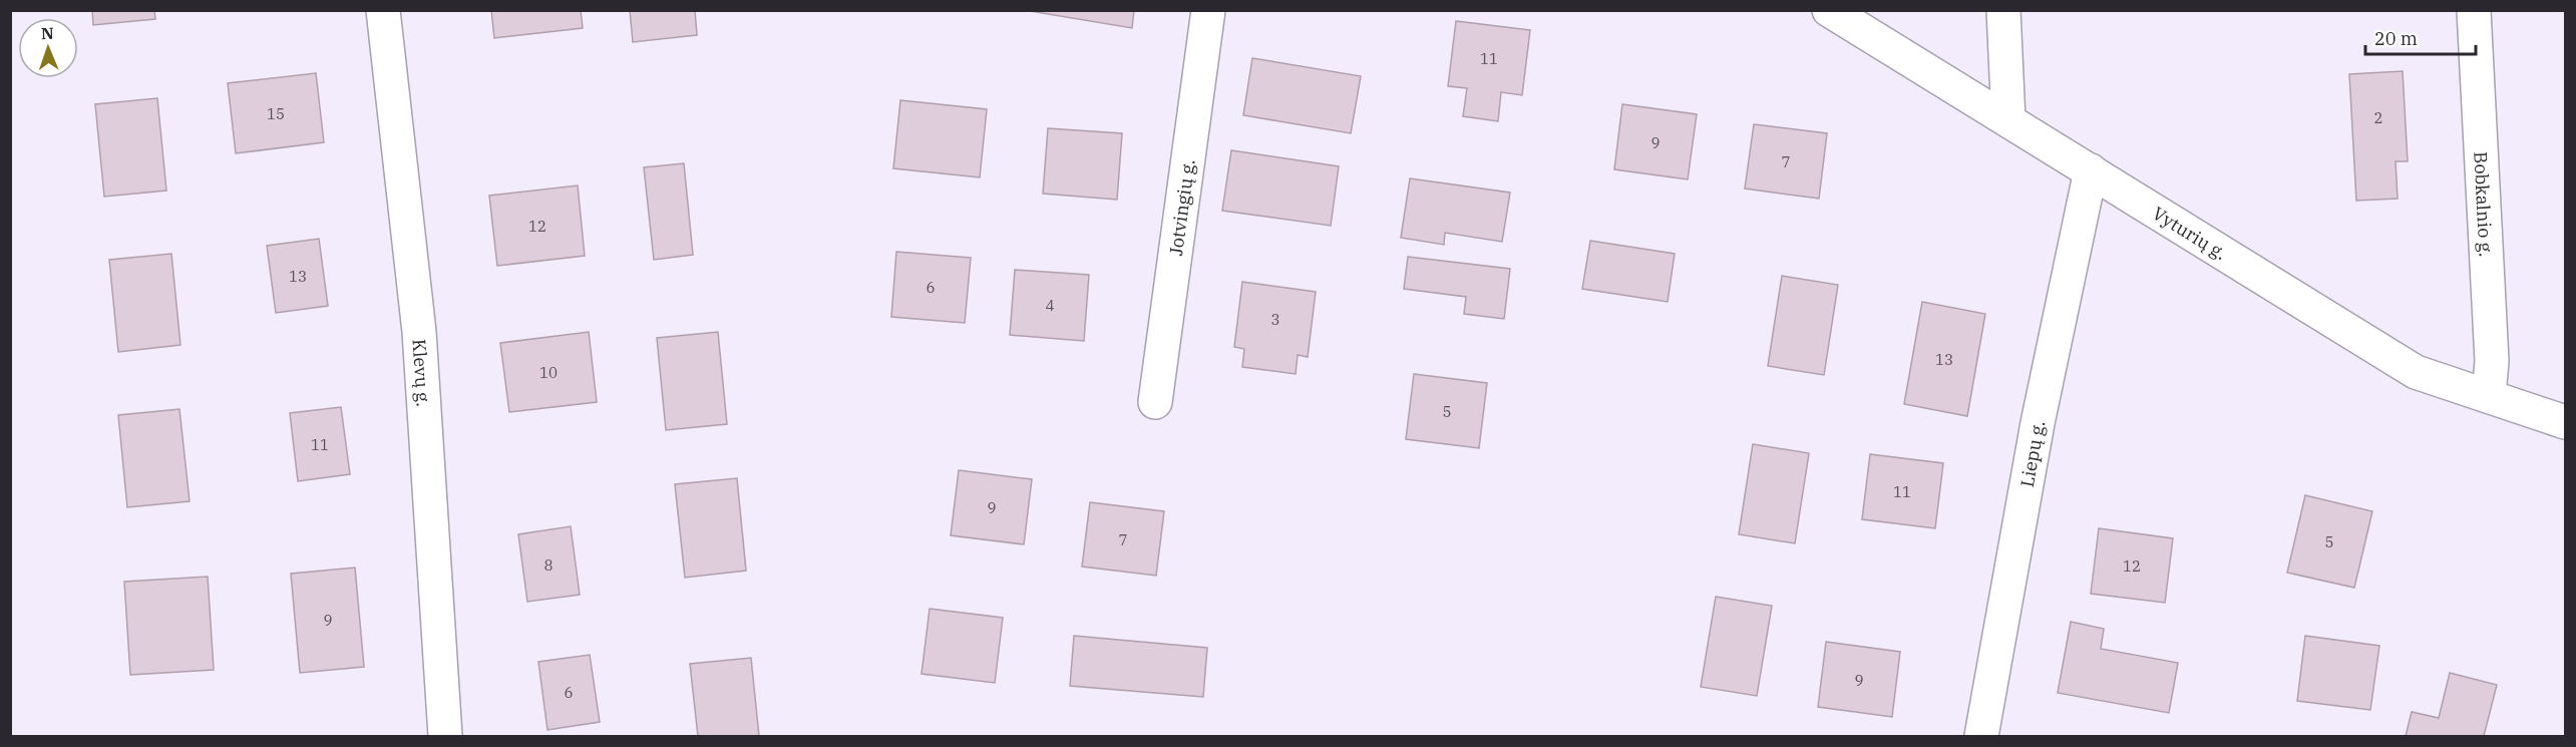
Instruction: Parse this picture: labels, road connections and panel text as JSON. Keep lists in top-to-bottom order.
{
  "streets": {
    "street": [
      "Bobkalnio g.",
      "Jotvingių g.",
      "Vyturių g.",
      "Klevų g.",
      "Liepų g."
    ]
  },
  "crossings": [
    ["Bobkalnio g.", "Vyturių g."],
    ["Vyturių g.", "Liepų g."]
  ],
  "house_numbers": [
    "11",
    "15",
    "2",
    "9",
    "7",
    "12",
    "13",
    "6",
    "4",
    "3",
    "13",
    "10",
    "5",
    "11",
    "11",
    "9",
    "7",
    "5",
    "8",
    "12",
    "9",
    "9",
    "6"
  ],
  "scale_bar": "20 m",
  "north": "top"
}
